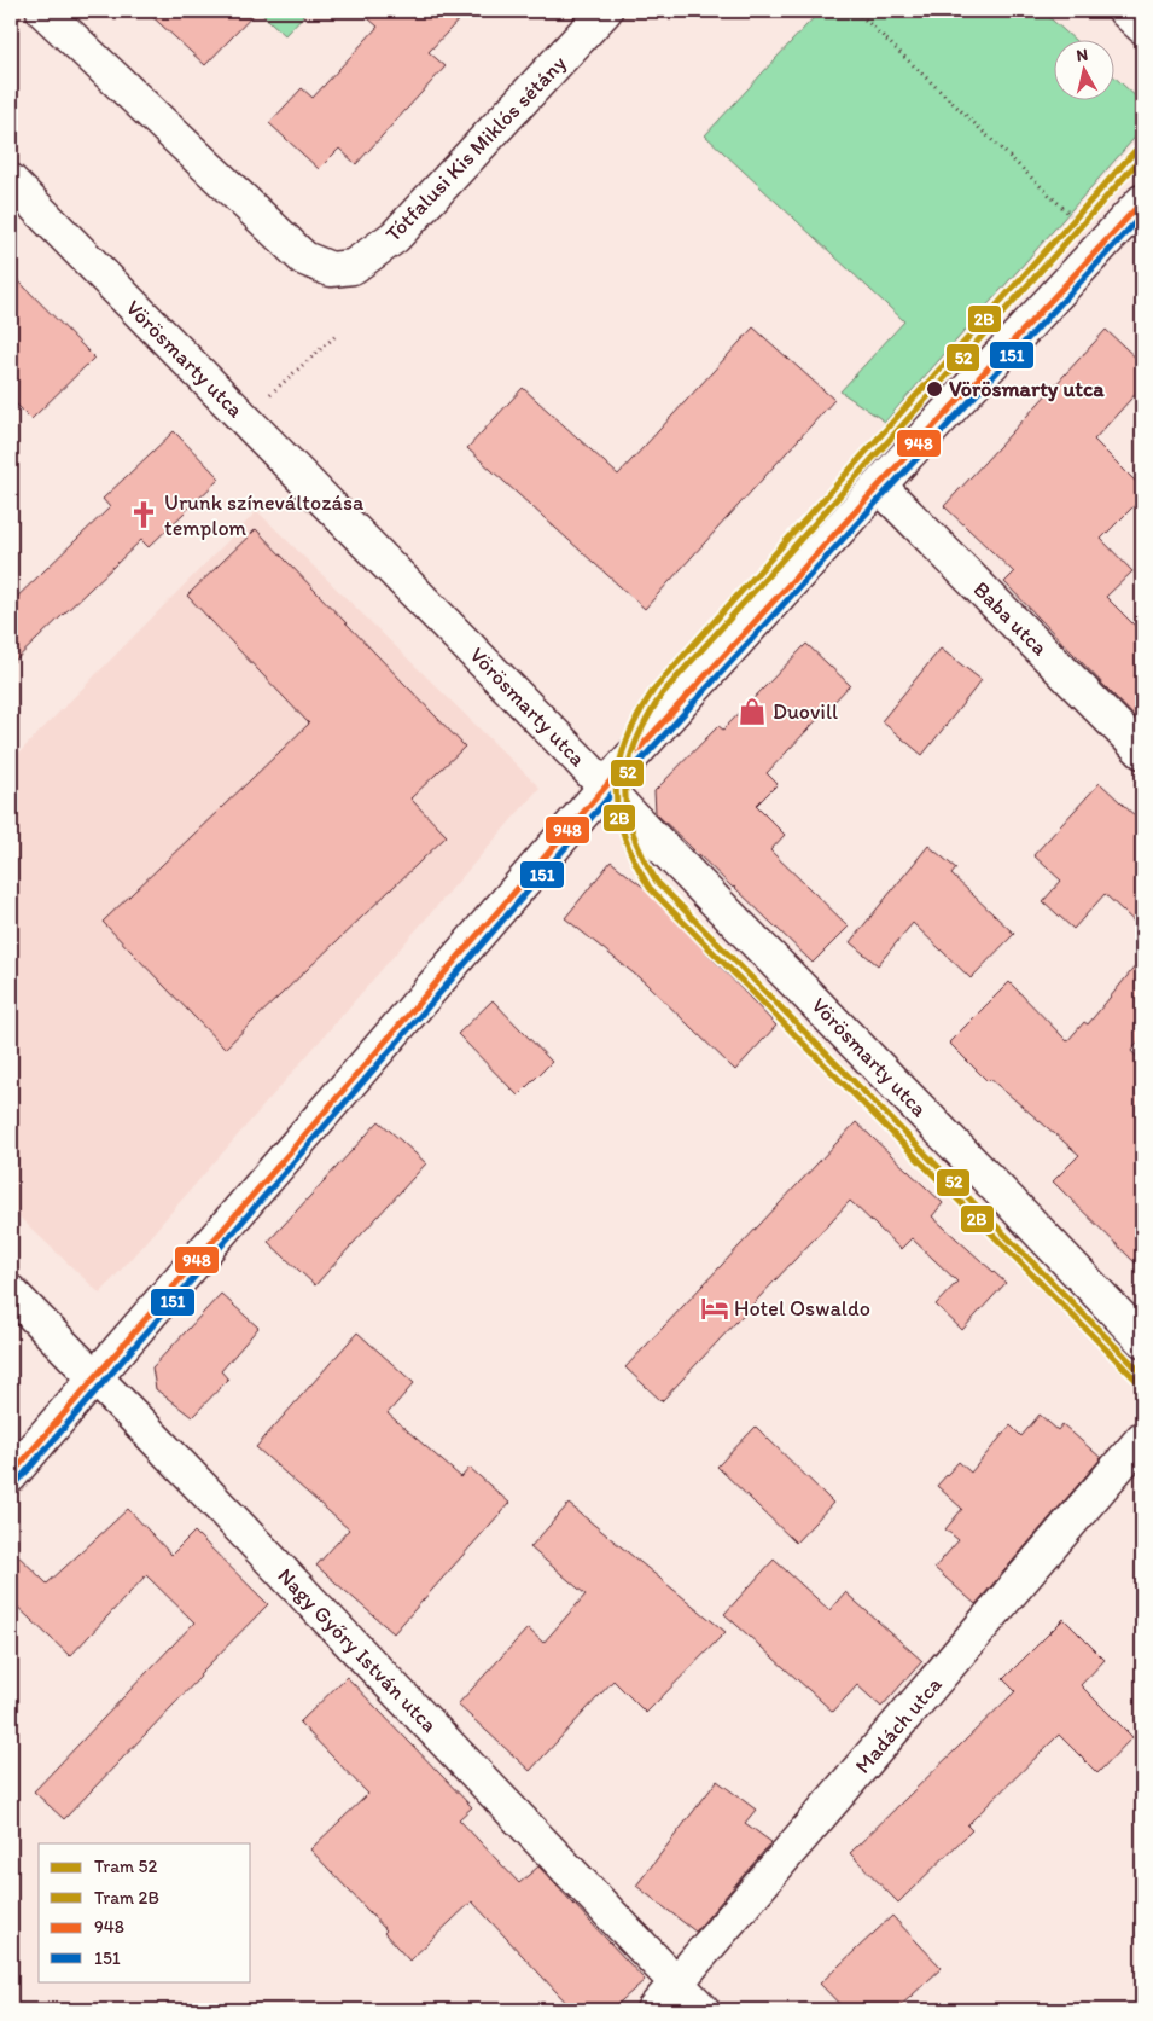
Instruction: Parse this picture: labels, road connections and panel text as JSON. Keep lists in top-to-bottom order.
{
  "streets": {
    "street": [
      "Tótfalusi Kis Miklós sétány",
      "Vörösmarty utca",
      "Baba utca",
      "Nagy Győry István utca",
      "Madách utca"
    ]
  },
  "crossings": [
    ["Nagy Győry István utca", "Madách utca"]
  ],
  "places": {
    "other": ["Vörösmarty utca"],
    "church": ["Urunk színeváltozása templom"],
    "shop": ["Duovill"],
    "hotel": ["Hotel Oswaldo"]
  },
  "lines": [
    "tram line 2B",
    "tram line 52",
    "transit line 948",
    "transit line 151"
  ],
  "legend": [
    "Tram 52",
    "Tram 2B",
    "948",
    "151"
  ],
  "north": "top"
}
